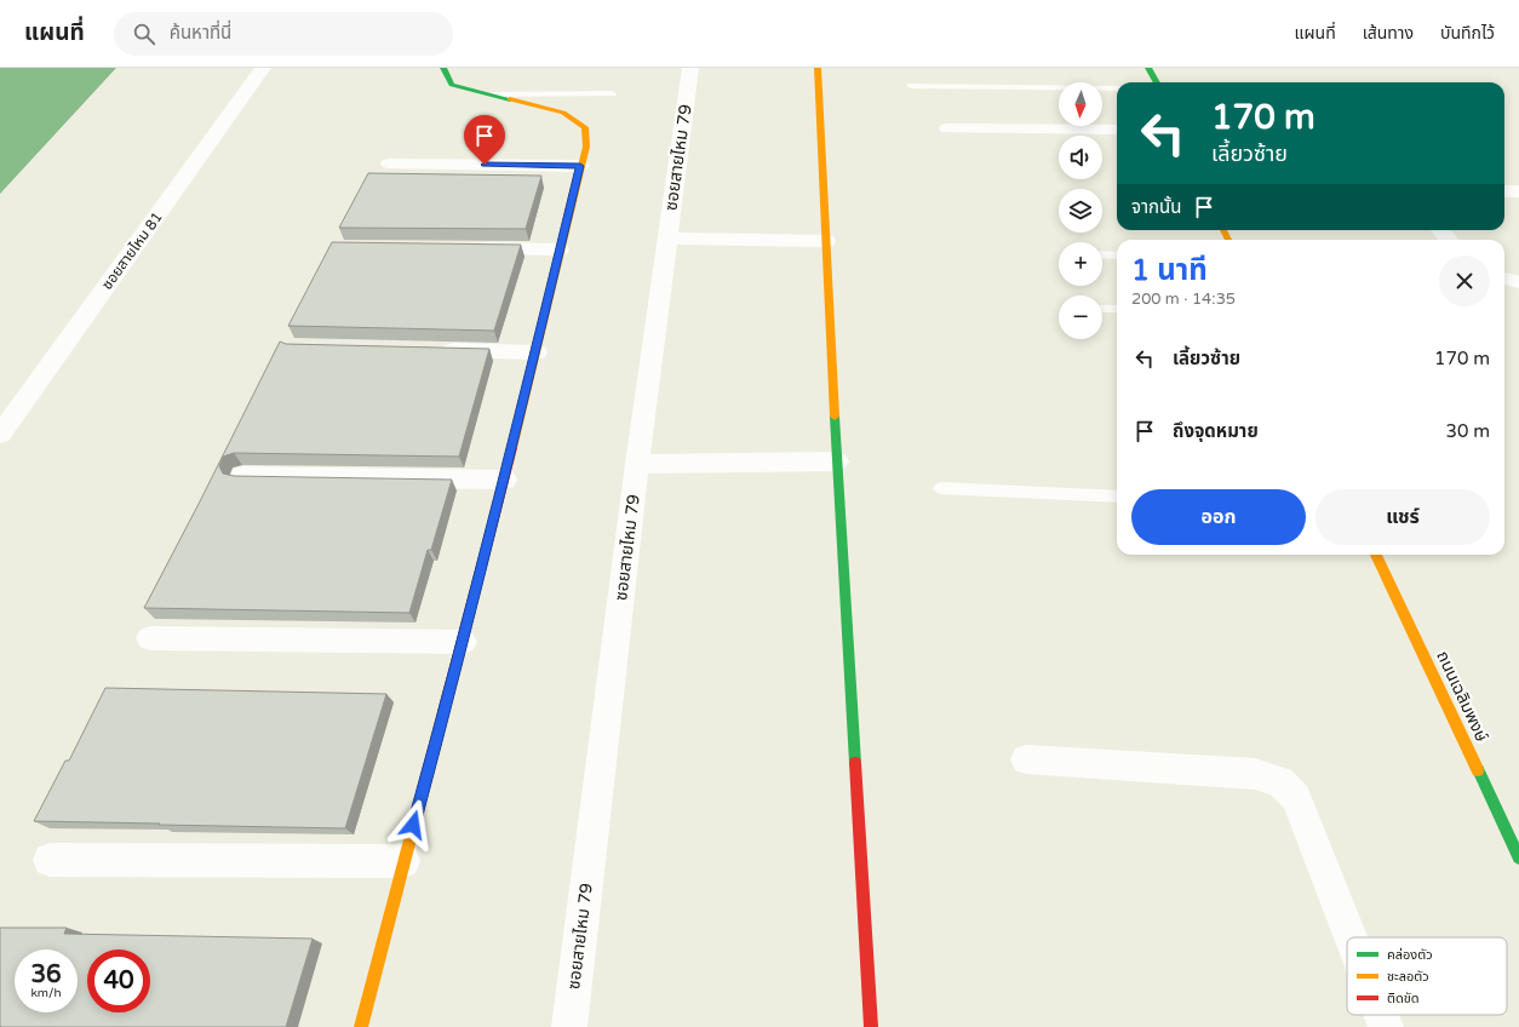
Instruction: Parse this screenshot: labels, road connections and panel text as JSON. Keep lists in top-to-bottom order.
{
  "streets": {
    "street": ["ซอยสายไหม 79", "ซอยสายไหม 81", "ถนนเฉลิมพงษ์"]
  },
  "legend": ["คล่องตัว", "ชะลอตัว", "ติดขัด"],
  "north": "bottom",
  "page": {
    "header": "แผนที่",
    "search": "ค้นหาที่นี่",
    "nav": ["แผนที่", "เส้นทาง", "บันทึกไว้"],
    "map_buttons": ["+", "−"],
    "turn": ["170 m", "เลี้ยวซ้าย"],
    "then": "จากนั้น",
    "heading": ["1 นาที", "200 m · 14:35"],
    "list": [
      {
        "name": "เลี้ยวซ้าย",
        "value": "170 m"
      },
      {
        "name": "ถึงจุดหมาย",
        "value": "30 m"
      }
    ],
    "buttons": ["ออก", "แชร์"],
    "speed": "36 km/h",
    "limit": "40"
  }
}
